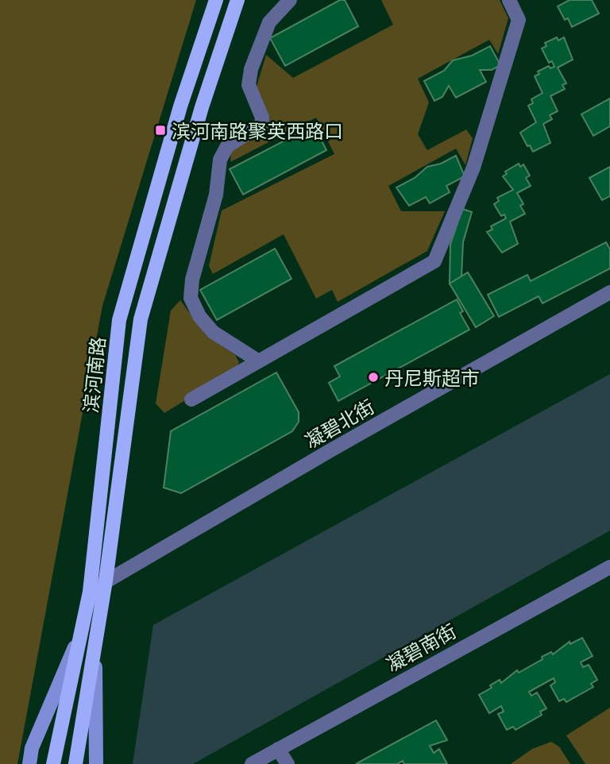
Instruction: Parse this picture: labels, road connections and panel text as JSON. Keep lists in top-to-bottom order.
{
  "streets": {
    "main road": ["滨河南路"],
    "street": ["凝碧北街", "凝碧南街"]
  },
  "crossings": [
    ["滨河南路", "凝碧北街"]
  ],
  "places": {
    "transit": ["滨河南路聚英西路口"],
    "other": ["丹尼斯超市"]
  }
}
